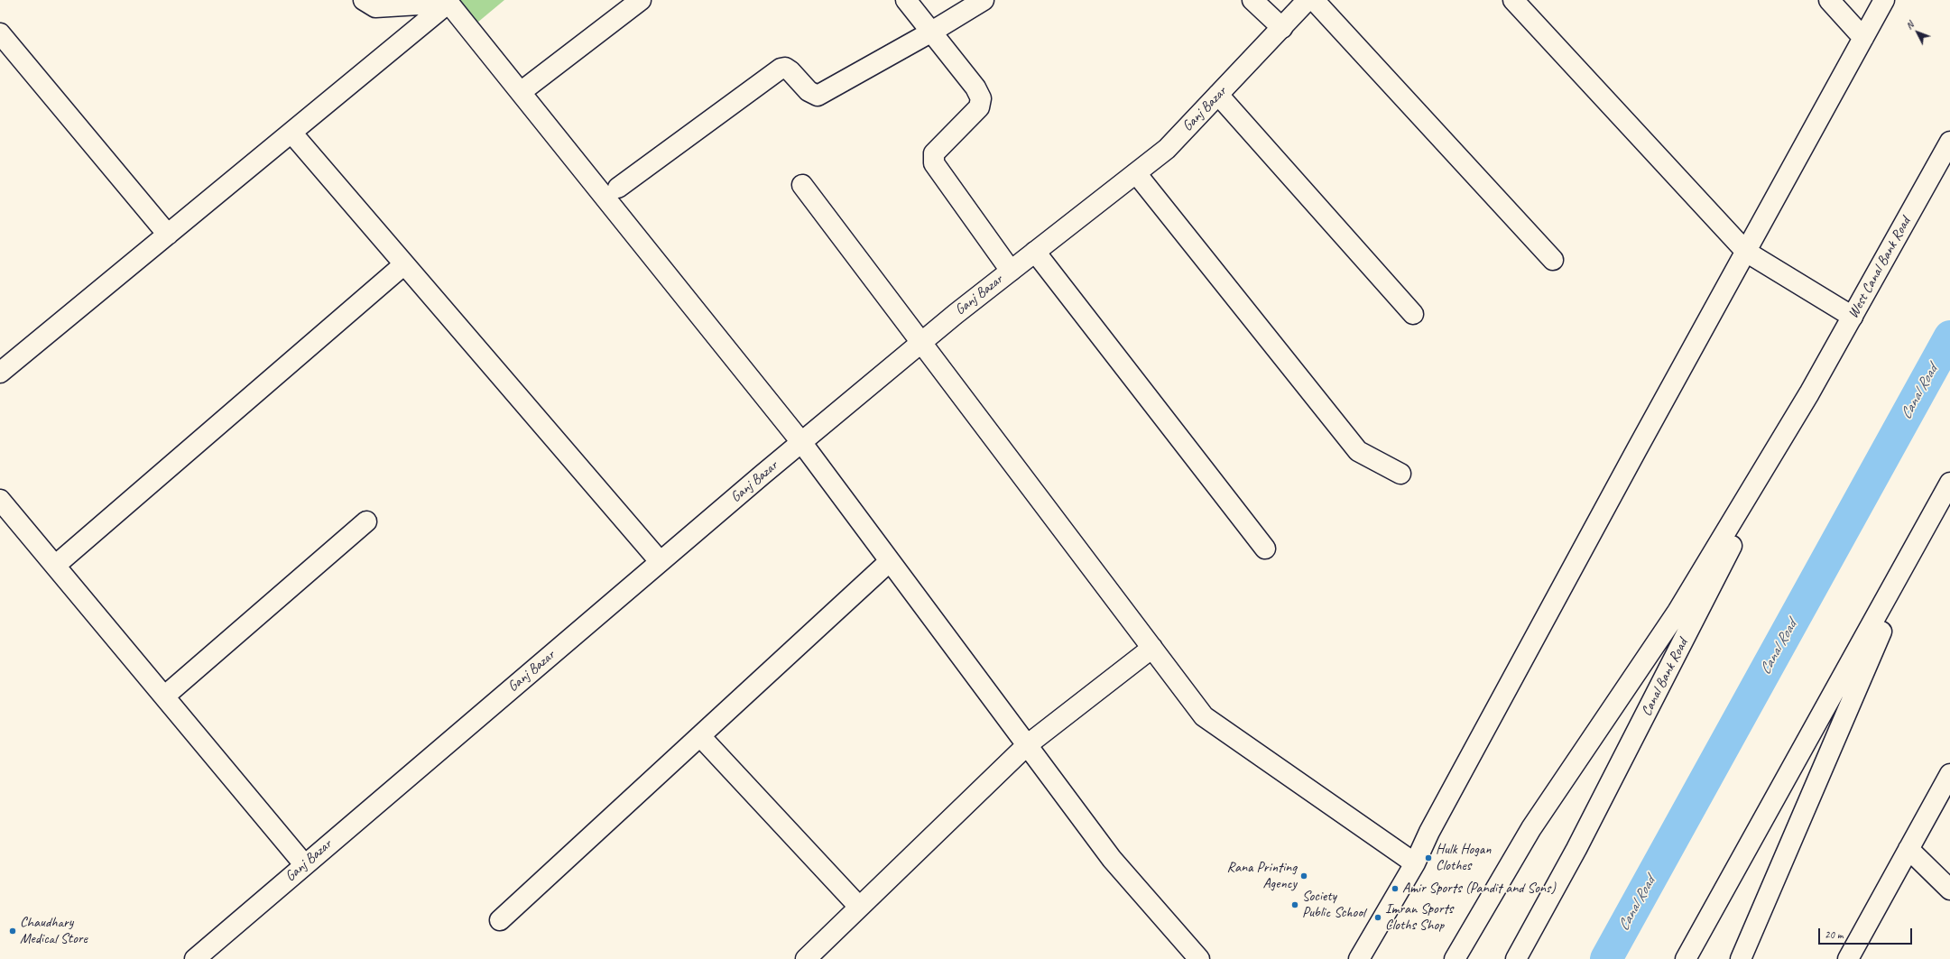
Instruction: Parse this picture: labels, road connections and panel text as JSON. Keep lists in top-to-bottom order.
{
  "streets": {
    "main road": ["Ganj Bazar", "West Canal Bank Road", "Canal Bank Road"]
  },
  "crossings": [
    ["West Canal Bank Road", "Canal Bank Road"]
  ],
  "water": ["Canal Road"],
  "places": [
    "Hulk Hogan Clothes",
    "Rana Printing Agency",
    "Amir Sports (Pandit and Sons)",
    "Society Public School",
    "Imran Sports Cloths Shop",
    "Chaudhary Medical Store"
  ],
  "scale_bar": "20 m",
  "north": "top left"
}
